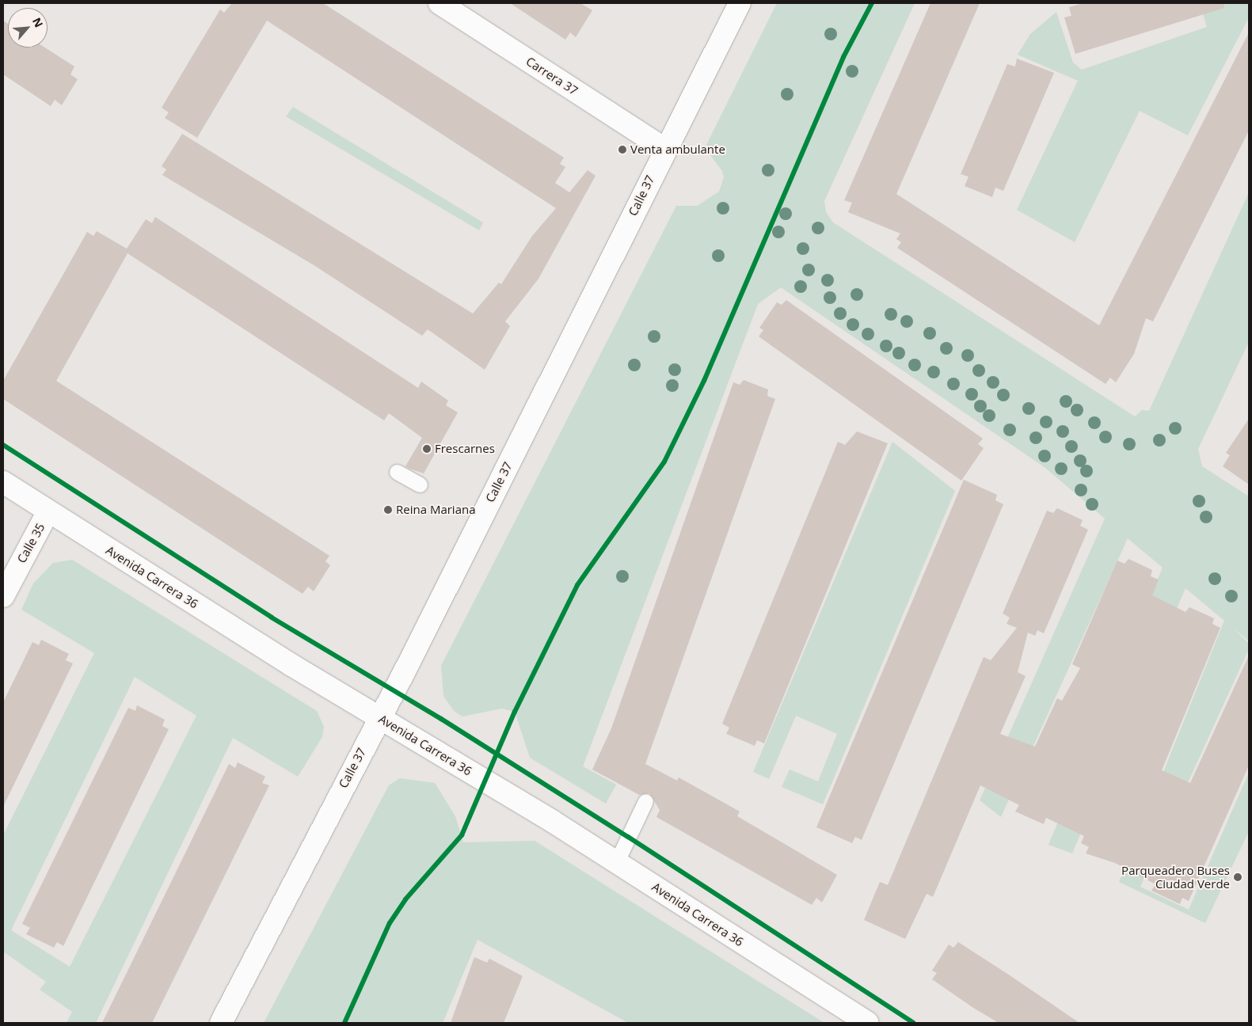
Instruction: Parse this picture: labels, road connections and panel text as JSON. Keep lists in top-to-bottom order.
{
  "streets": {
    "street": [
      "Carrera 37",
      "Calle 37",
      "Calle 35",
      "Avenida Carrera 36"
    ]
  },
  "crossings": [
    ["Carrera 37", "Calle 37"],
    ["Calle 37", "Avenida Carrera 36"],
    ["Calle 35", "Avenida Carrera 36"]
  ],
  "places": [
    "Venta ambulante",
    "Frescarnes",
    "Reina Mariana",
    "Parqueadero Buses Ciudad Verde"
  ],
  "north": "top right"
}
